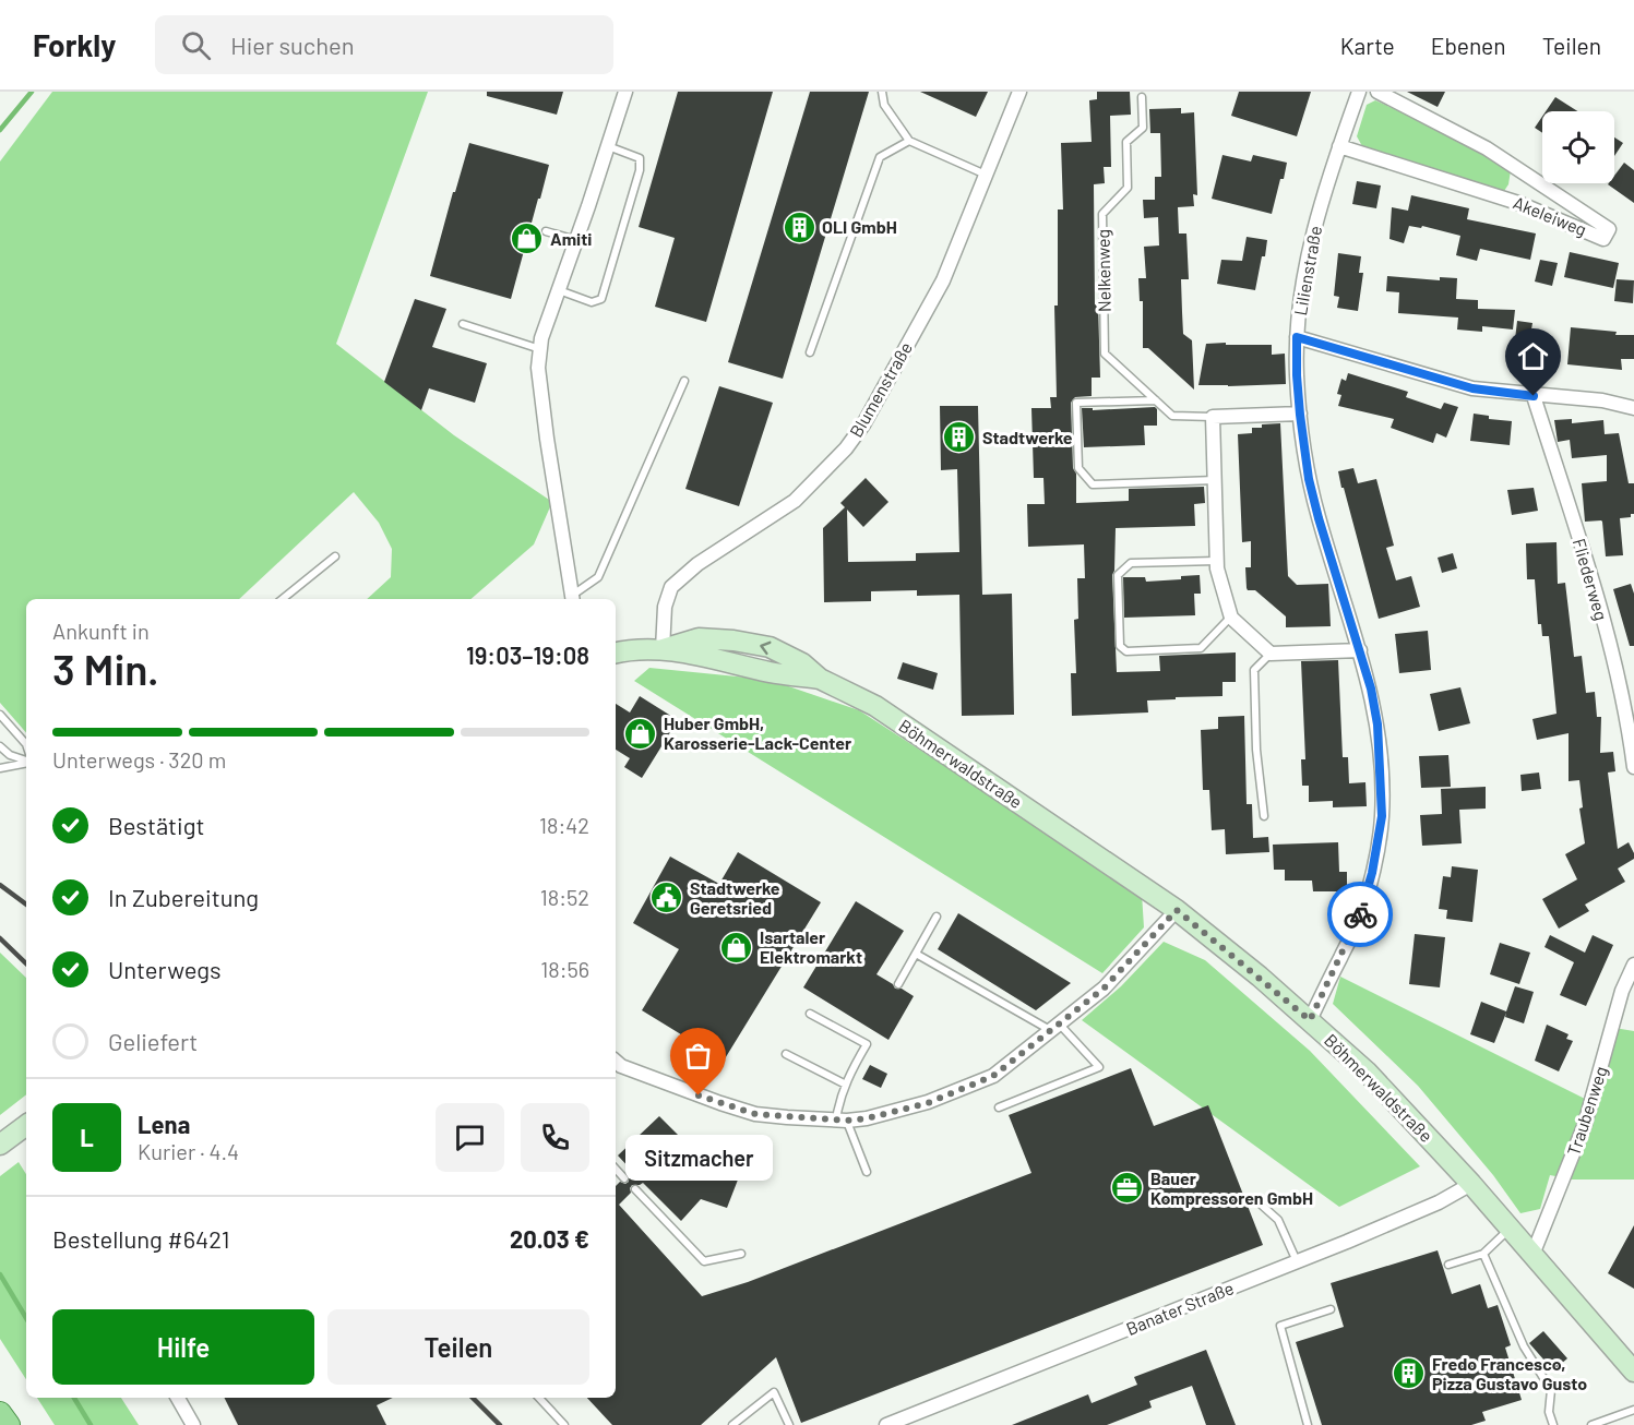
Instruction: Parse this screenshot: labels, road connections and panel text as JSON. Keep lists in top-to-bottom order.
{
  "streets": {
    "street": [
      "Akeleiweg",
      "Nelkenweg",
      "Lilienstraße",
      "Blumenstraße",
      "Fliederweg",
      "Böhmerwaldstraße",
      "Traubenweg",
      "Banater Straße"
    ]
  },
  "crossings": [
    ["Akeleiweg", "Lilienstraße"],
    ["Nelkenweg", "Lilienstraße"],
    ["Lilienstraße", "Böhmerwaldstraße"],
    ["Blumenstraße", "Böhmerwaldstraße"],
    ["Böhmerwaldstraße", "Traubenweg"],
    ["Böhmerwaldstraße", "Banater Straße"]
  ],
  "places": {
    "building": ["OLI GmbH", "Stadtwerke", "Fredo Francesco, Pizza Gustavo Gusto"],
    "shop": ["Amiti", "Huber GmbH, Karosserie-Lack-Center", "Isartaler Elektromarkt"],
    "public building": ["Stadtwerke Geretsried"],
    "other": ["Sitzmacher"],
    "office": ["Bauer Kompressoren GmbH"]
  },
  "page": {
    "header": "Forkly",
    "search": "Hier suchen",
    "nav": ["Karte", "Ebenen", "Teilen"],
    "heading": ["3 Min.", "Ankunft in", "19:03–19:08"],
    "panel": [
      "Lena",
      "Kurier · 4.4",
      "Bestellung #6421",
      "20.03 €"
    ],
    "bar": "Unterwegs · 320 m",
    "list": [
      ["Bestätigt", "18:42"],
      ["In Zubereitung", "18:52"],
      ["Unterwegs", "18:56"],
      "Geliefert"
    ],
    "round": "L",
    "bubble": "Sitzmacher",
    "buttons": ["Hilfe", "Teilen"]
  }
}
